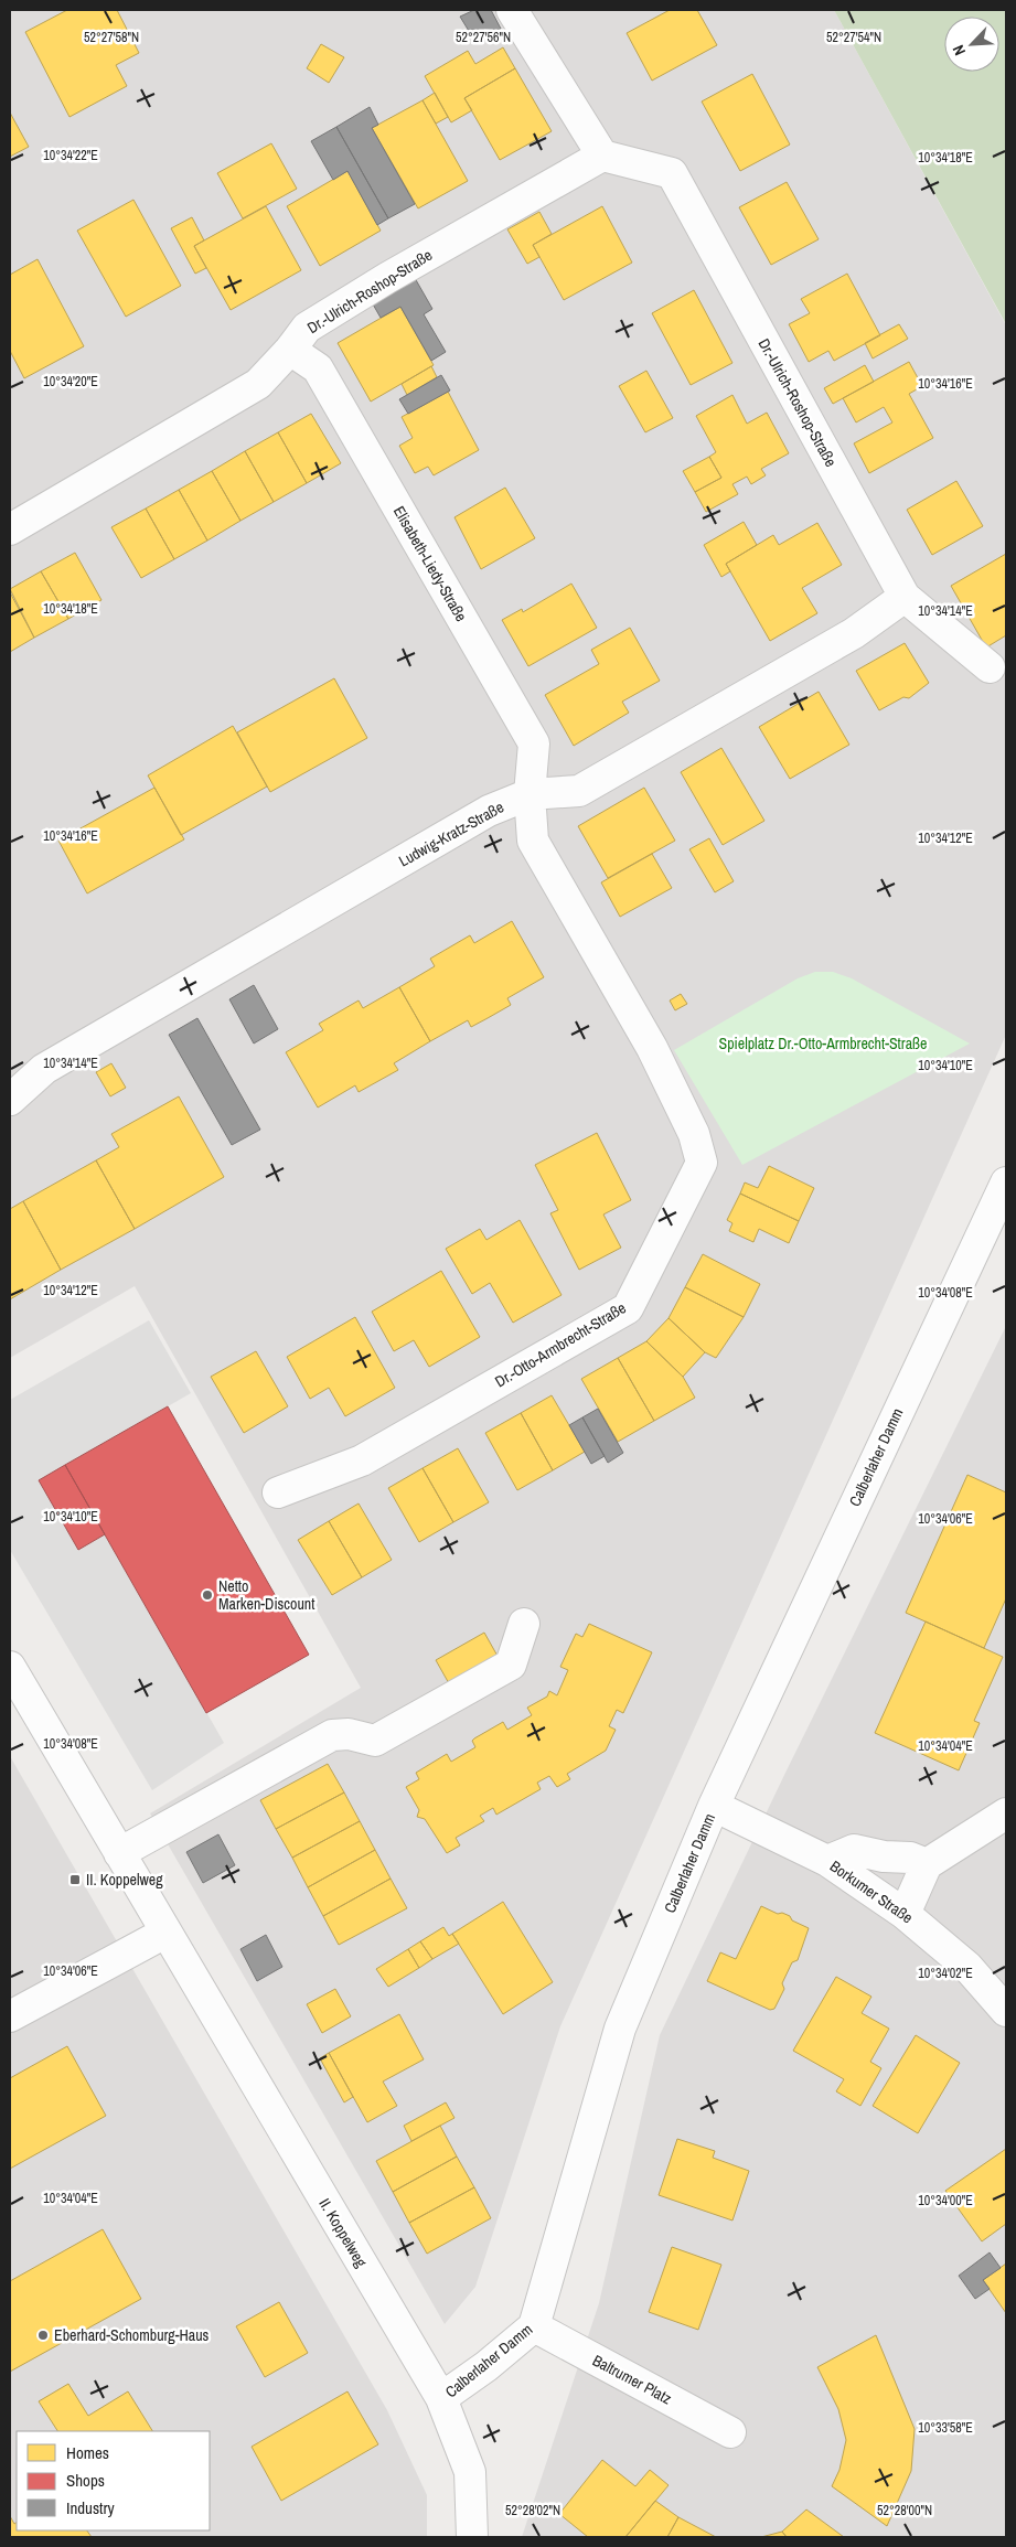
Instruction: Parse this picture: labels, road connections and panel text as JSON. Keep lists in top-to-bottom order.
{
  "streets": {
    "street": [
      "Dr.-Ulrich-Roshop-Straße",
      "Elisabeth-Liedy-Straße",
      "Ludwig-Kratz-Straße",
      "Dr.-Otto-Armbrecht-Straße",
      "Calberlaher Damm",
      "Borkumer Straße",
      "II. Koppelweg",
      "Baltrumer Platz"
    ]
  },
  "crossings": [
    ["Dr.-Ulrich-Roshop-Straße", "Elisabeth-Liedy-Straße"],
    ["Dr.-Ulrich-Roshop-Straße", "Ludwig-Kratz-Straße"],
    ["Elisabeth-Liedy-Straße", "Ludwig-Kratz-Straße"],
    ["Elisabeth-Liedy-Straße", "Dr.-Otto-Armbrecht-Straße"],
    ["Ludwig-Kratz-Straße", "Dr.-Otto-Armbrecht-Straße"],
    ["Calberlaher Damm", "Borkumer Straße"],
    ["Calberlaher Damm", "II. Koppelweg"],
    ["Calberlaher Damm", "Baltrumer Platz"]
  ],
  "parks": ["Spielplatz Dr.-Otto-Armbrecht-Straße"],
  "places": {
    "other": ["Netto Marken-Discount", "Eberhard-Schomburg-Haus"],
    "transit": ["II. Koppelweg"]
  },
  "legend": ["Homes", "Shops", "Industry"],
  "north": "bottom left",
  "coordinates": [
    "52°27'56\"N",
    "52°27'58\"N",
    "52°27'54\"N",
    "10°34'22\"E",
    "10°34'18\"E",
    "10°34'20\"E",
    "10°34'16\"E",
    "10°34'14\"E",
    "10°34'12\"E",
    "10°34'10\"E",
    "10°34'08\"E",
    "10°34'06\"E",
    "10°34'04\"E",
    "10°34'02\"E",
    "10°34'00\"E",
    "10°33'58\"E",
    "52°28'02\"N",
    "52°28'00\"N"
  ]
}
